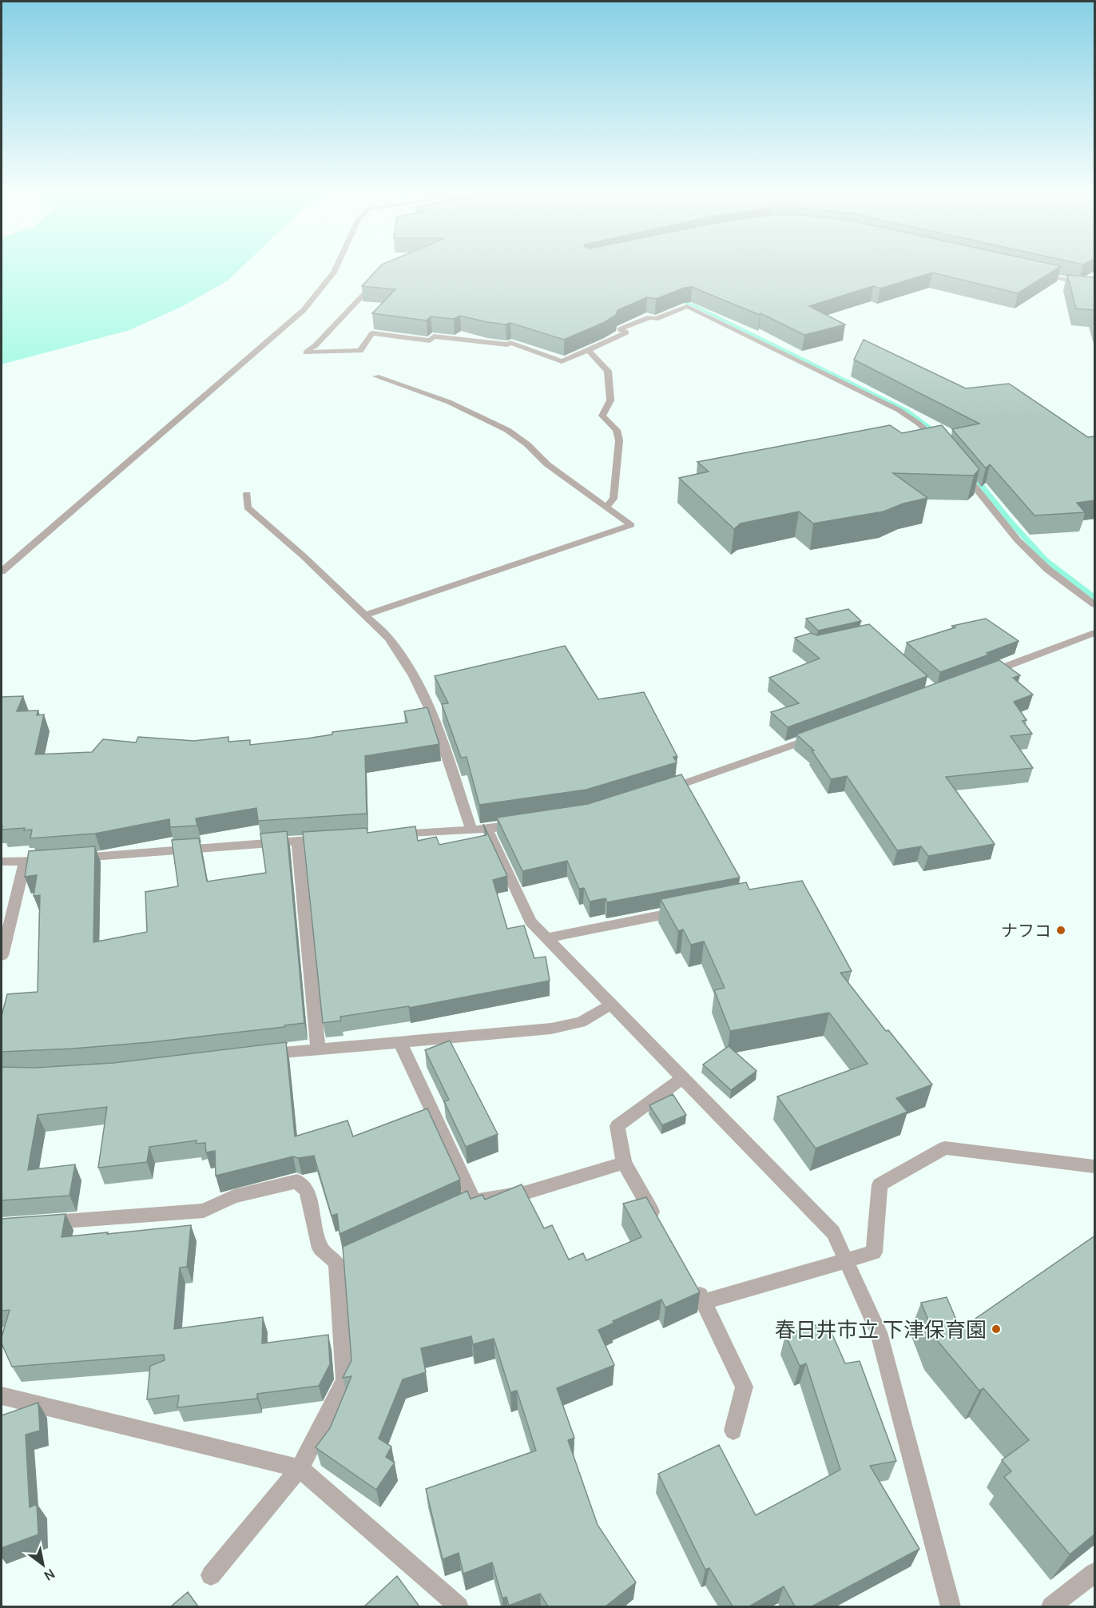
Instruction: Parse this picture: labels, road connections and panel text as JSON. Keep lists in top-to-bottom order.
{
  "places": ["ナフコ", "春日井市立 下津保育園"],
  "north": "bottom right"
}
